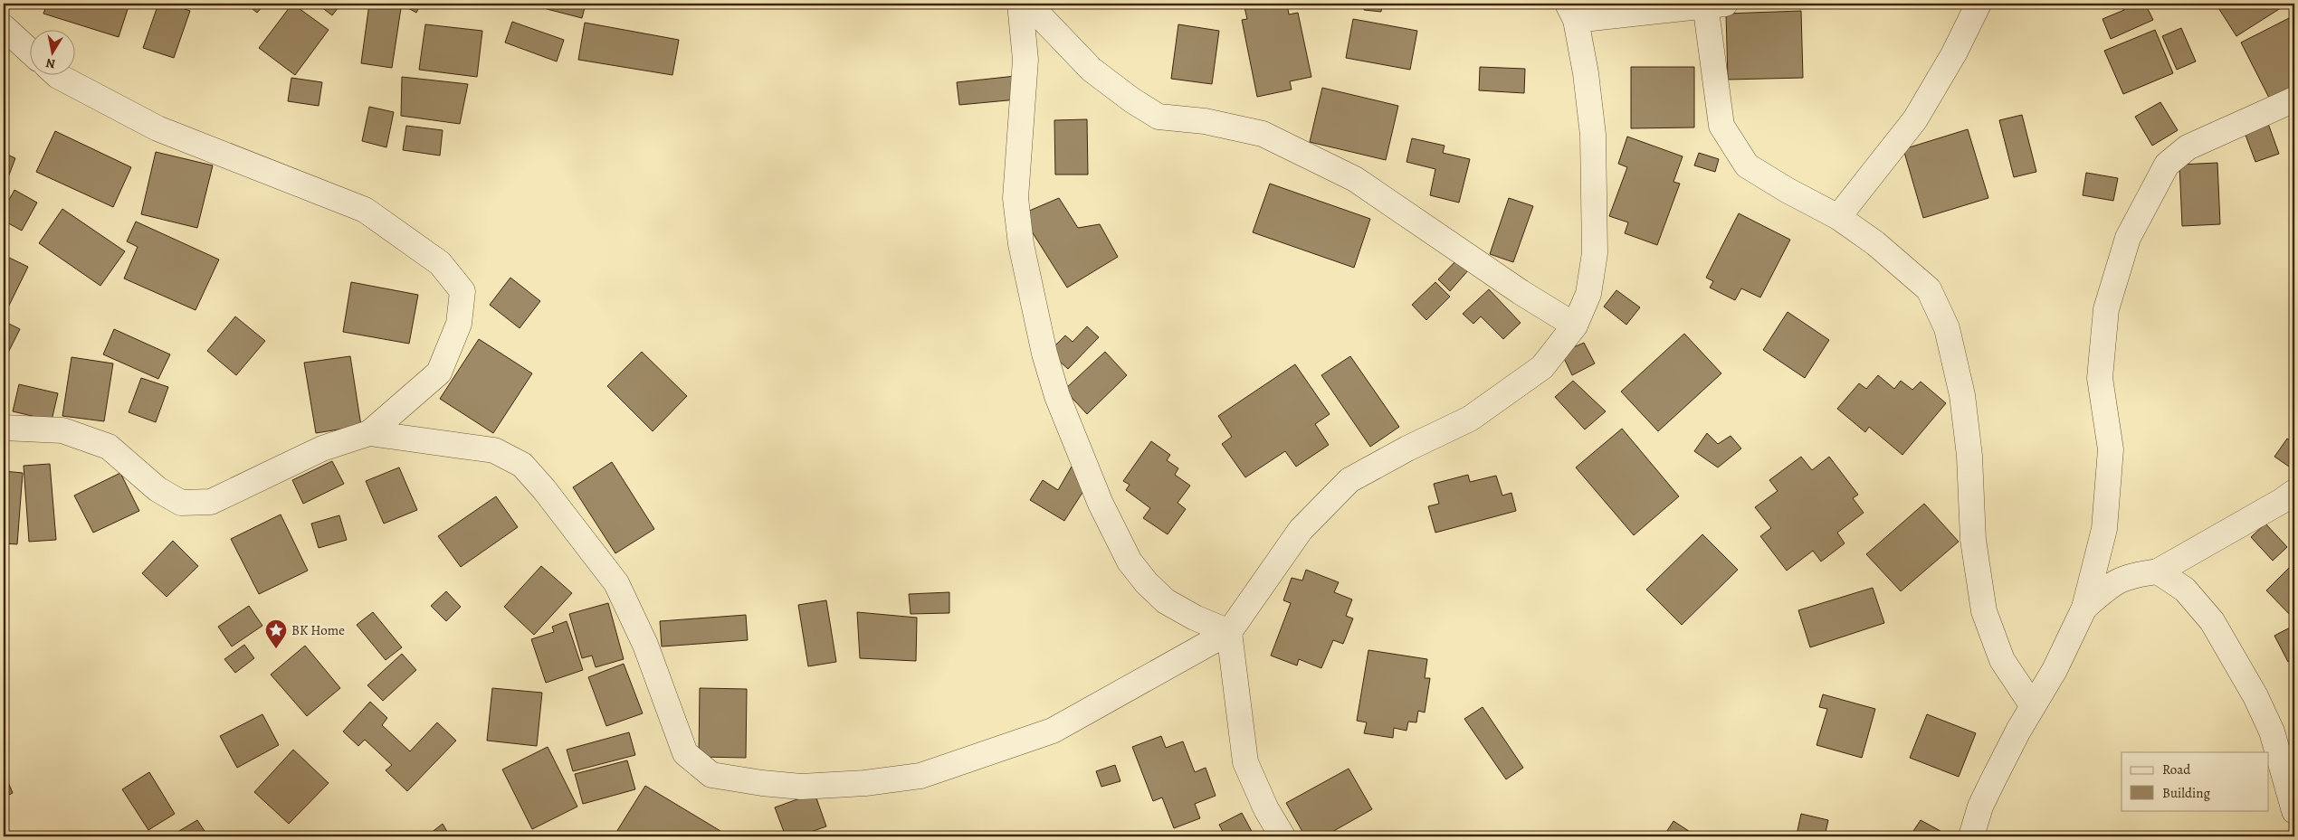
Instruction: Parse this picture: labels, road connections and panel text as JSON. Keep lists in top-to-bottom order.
{
  "places": {
    "place": ["BK Home"]
  },
  "legend": ["Road", "Building"],
  "north": "bottom"
}
